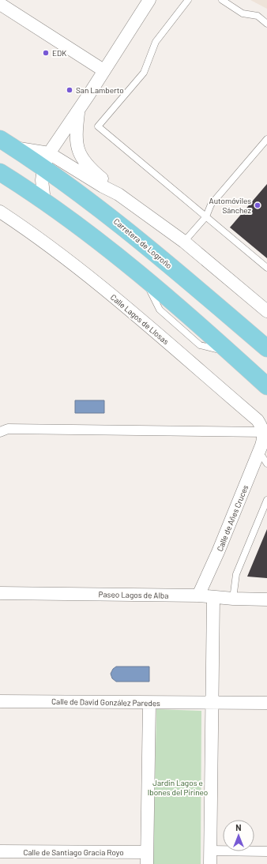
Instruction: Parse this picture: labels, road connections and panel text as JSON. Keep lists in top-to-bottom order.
{
  "streets": {
    "highway": ["Carretera de Logroño"],
    "street": [
      "Calle Lagos de Llosas",
      "Calle de Añes Cruces",
      "Paseo Lagos de Alba",
      "Calle de David González Paredes",
      "Calle de Santiago Gracia Royo"
    ]
  },
  "crossings": [
    ["Calle Lagos de Llosas", "Calle de Añes Cruces"],
    ["Calle de Añes Cruces", "Paseo Lagos de Alba"]
  ],
  "parks": ["Jardin Lagos e Ibones del Pirineo"],
  "places": ["EDK", "San Lamberto", "Automóviles Sánchez"],
  "north": "top"
}
